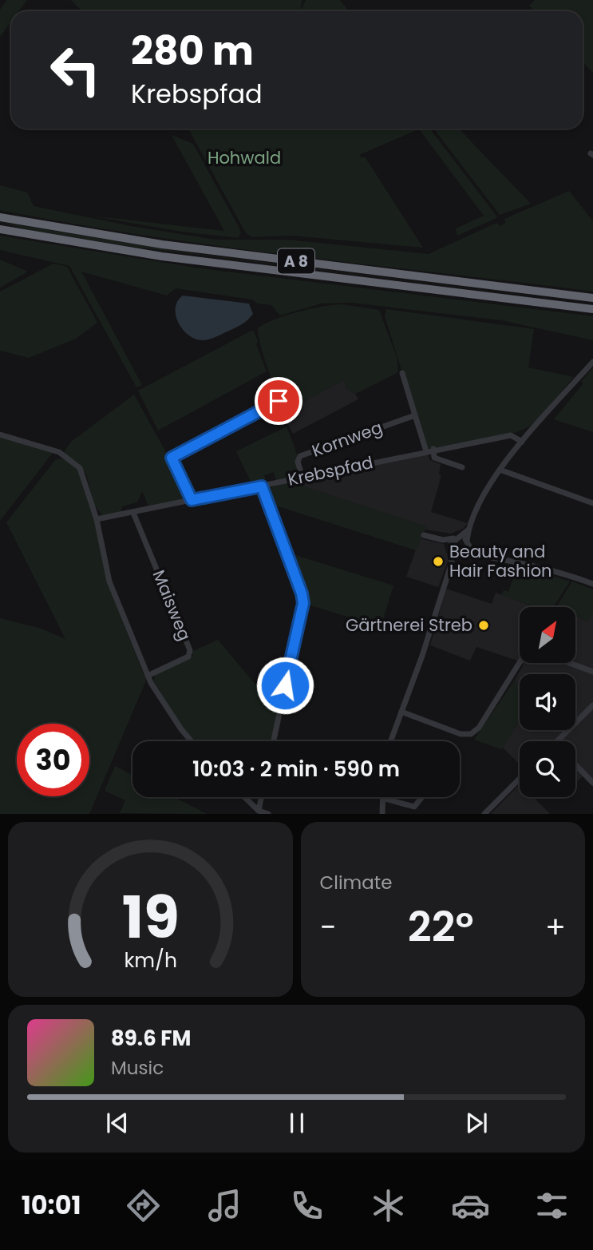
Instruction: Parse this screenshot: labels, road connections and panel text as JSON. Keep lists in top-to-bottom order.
{
  "streets": {
    "highway": ["A 8"],
    "street": ["Kornweg", "Krebspfad", "Maisweg"]
  },
  "crossings": [
    ["Kornweg", "Krebspfad"],
    ["Krebspfad", "Maisweg"]
  ],
  "parks": ["Hohwald"],
  "places": ["Beauty and Hair Fashion", "Gärtnerei Streb"],
  "north": "top right",
  "page": {
    "turn": ["280 m", "Krebspfad"],
    "limit": "30",
    "trip": "10:03 · 2 min · 590 m",
    "tile": "Climate",
    "heat": ["−", "22°", "+"],
    "song": ["89.6 FM", "Music"],
    "tabs": "10:01",
    "gauge": ["19", "km/h"]
  }
}
